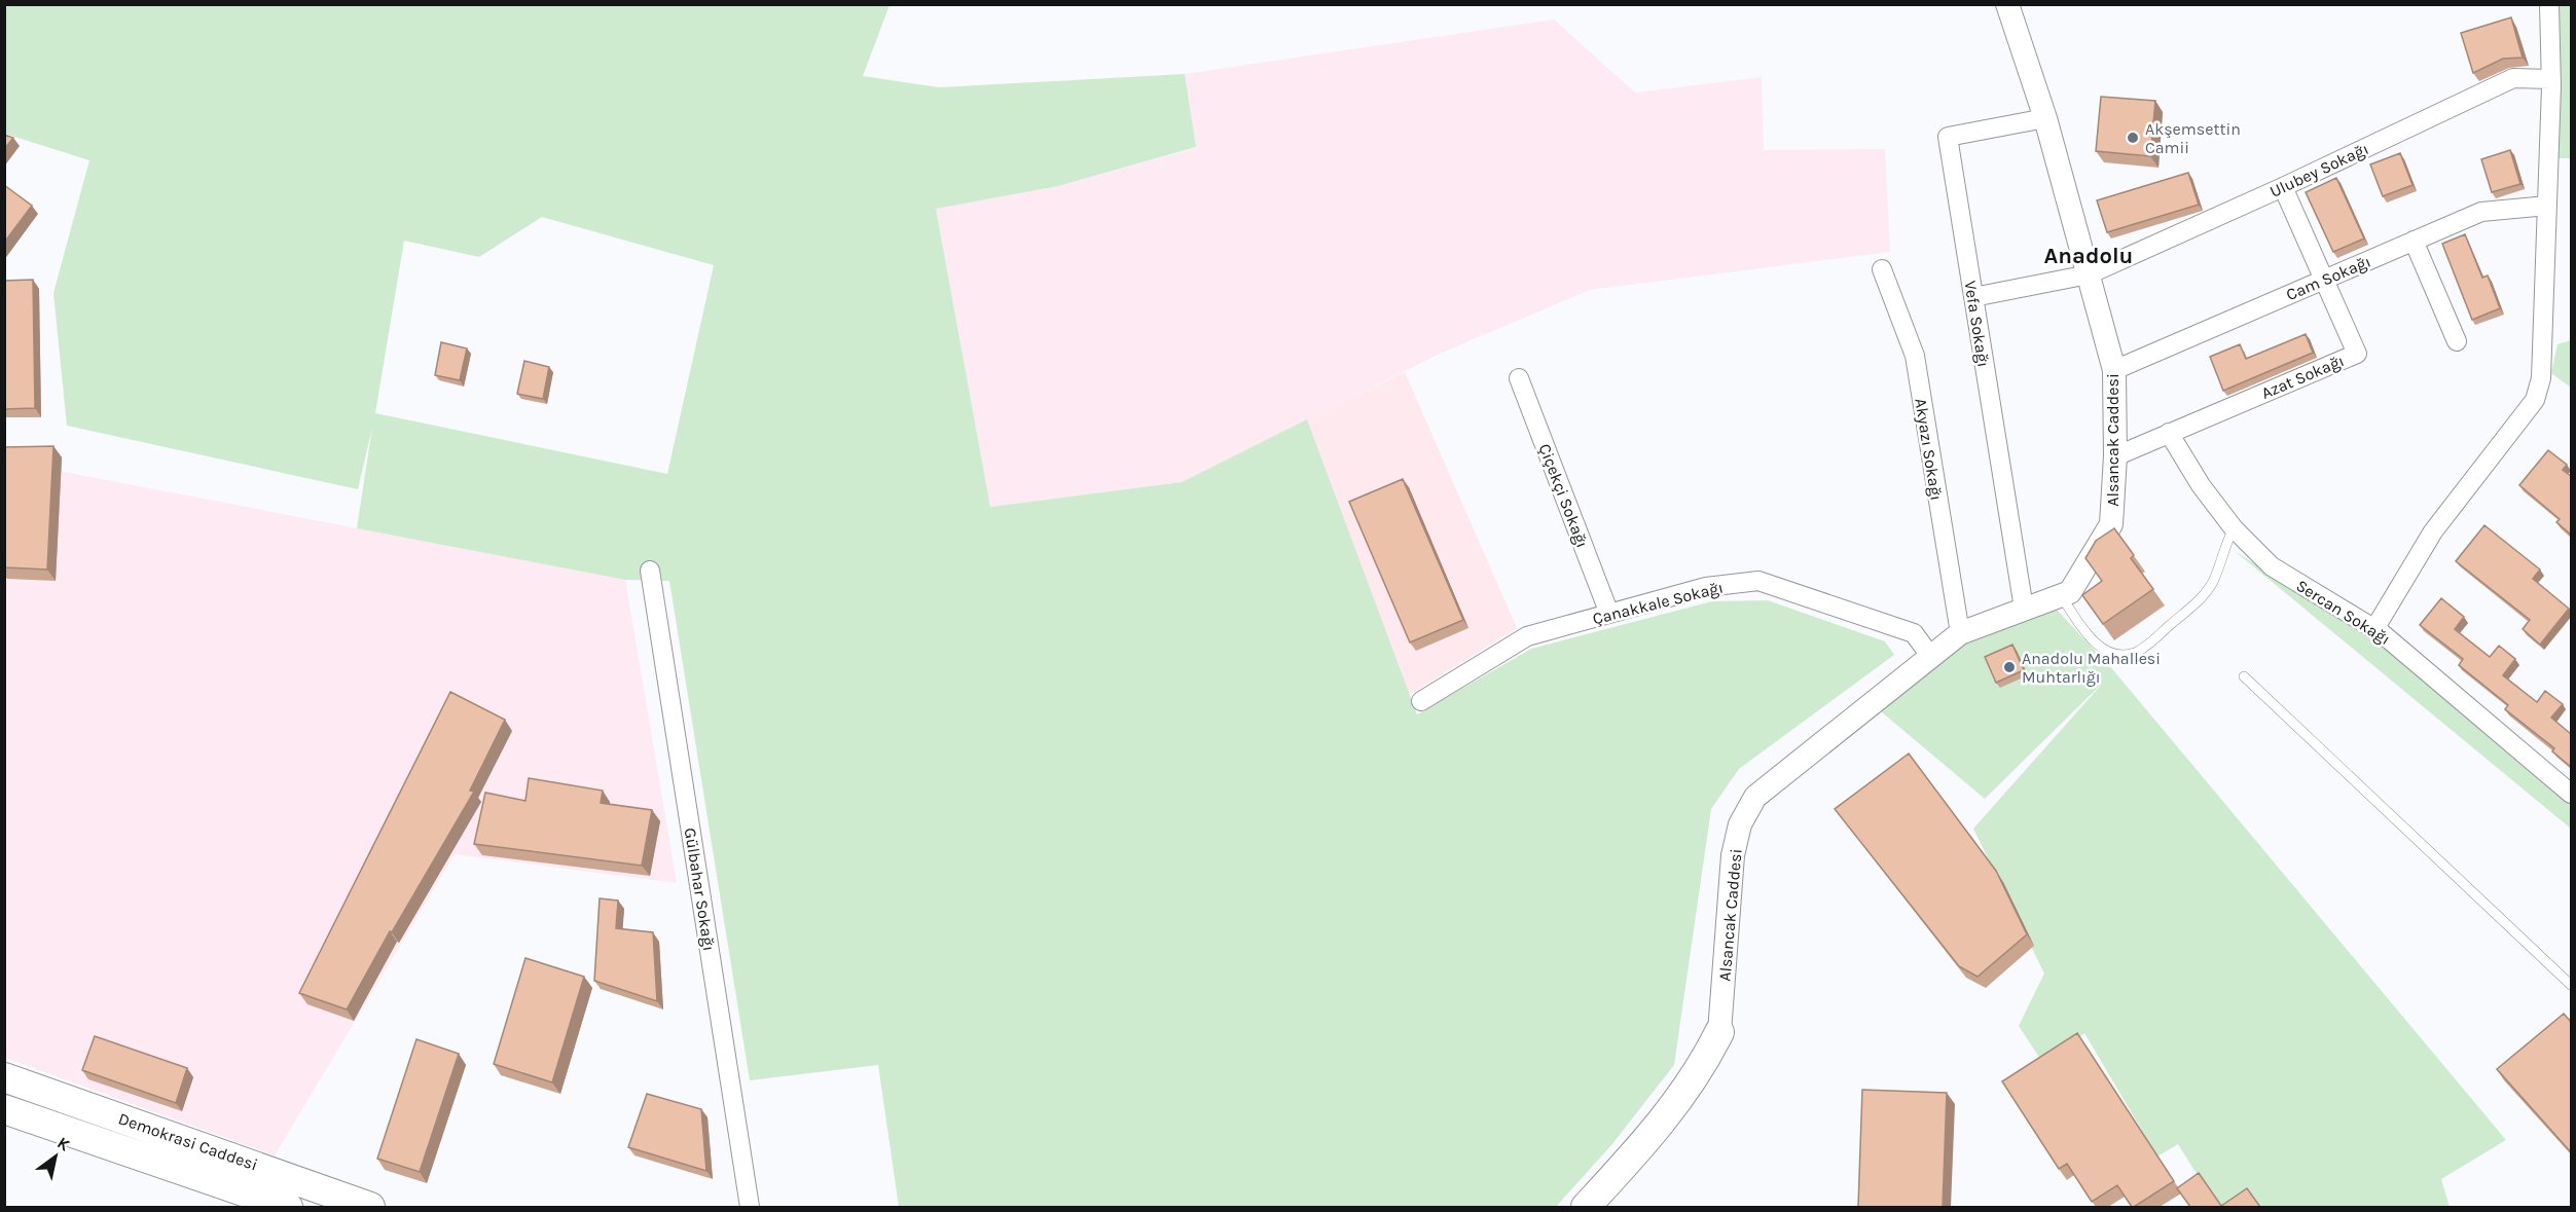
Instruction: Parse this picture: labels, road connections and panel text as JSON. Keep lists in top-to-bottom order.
{
  "streets": {
    "main road": ["Demokrasi Caddesi"],
    "street": [
      "Ulubey Sokağı",
      "Cam Sokağı",
      "Vefa Sokağı",
      "Azat Sokağı",
      "Alsancak Caddesi",
      "Akyazı Sokağı",
      "Çiçekçi Sokağı",
      "Çanakkale Sokağı",
      "Sercan Sokağı",
      "Gülbahar Sokağı"
    ]
  },
  "crossings": [
    ["Ulubey Sokağı", "Vefa Sokağı"],
    ["Ulubey Sokağı", "Azat Sokağı"],
    ["Ulubey Sokağı", "Alsancak Caddesi"],
    ["Cam Sokağı", "Azat Sokağı"],
    ["Cam Sokağı", "Alsancak Caddesi"],
    ["Vefa Sokağı", "Alsancak Caddesi"],
    ["Azat Sokağı", "Alsancak Caddesi"],
    ["Azat Sokağı", "Sercan Sokağı"],
    ["Alsancak Caddesi", "Akyazı Sokağı"],
    ["Alsancak Caddesi", "Çanakkale Sokağı"],
    ["Çiçekçi Sokağı", "Çanakkale Sokağı"]
  ],
  "districts": ["Anadolu"],
  "places": ["Akşemsettin Camii", "Anadolu Mahallesi Muhtarlığı"],
  "north": "top right"
}
